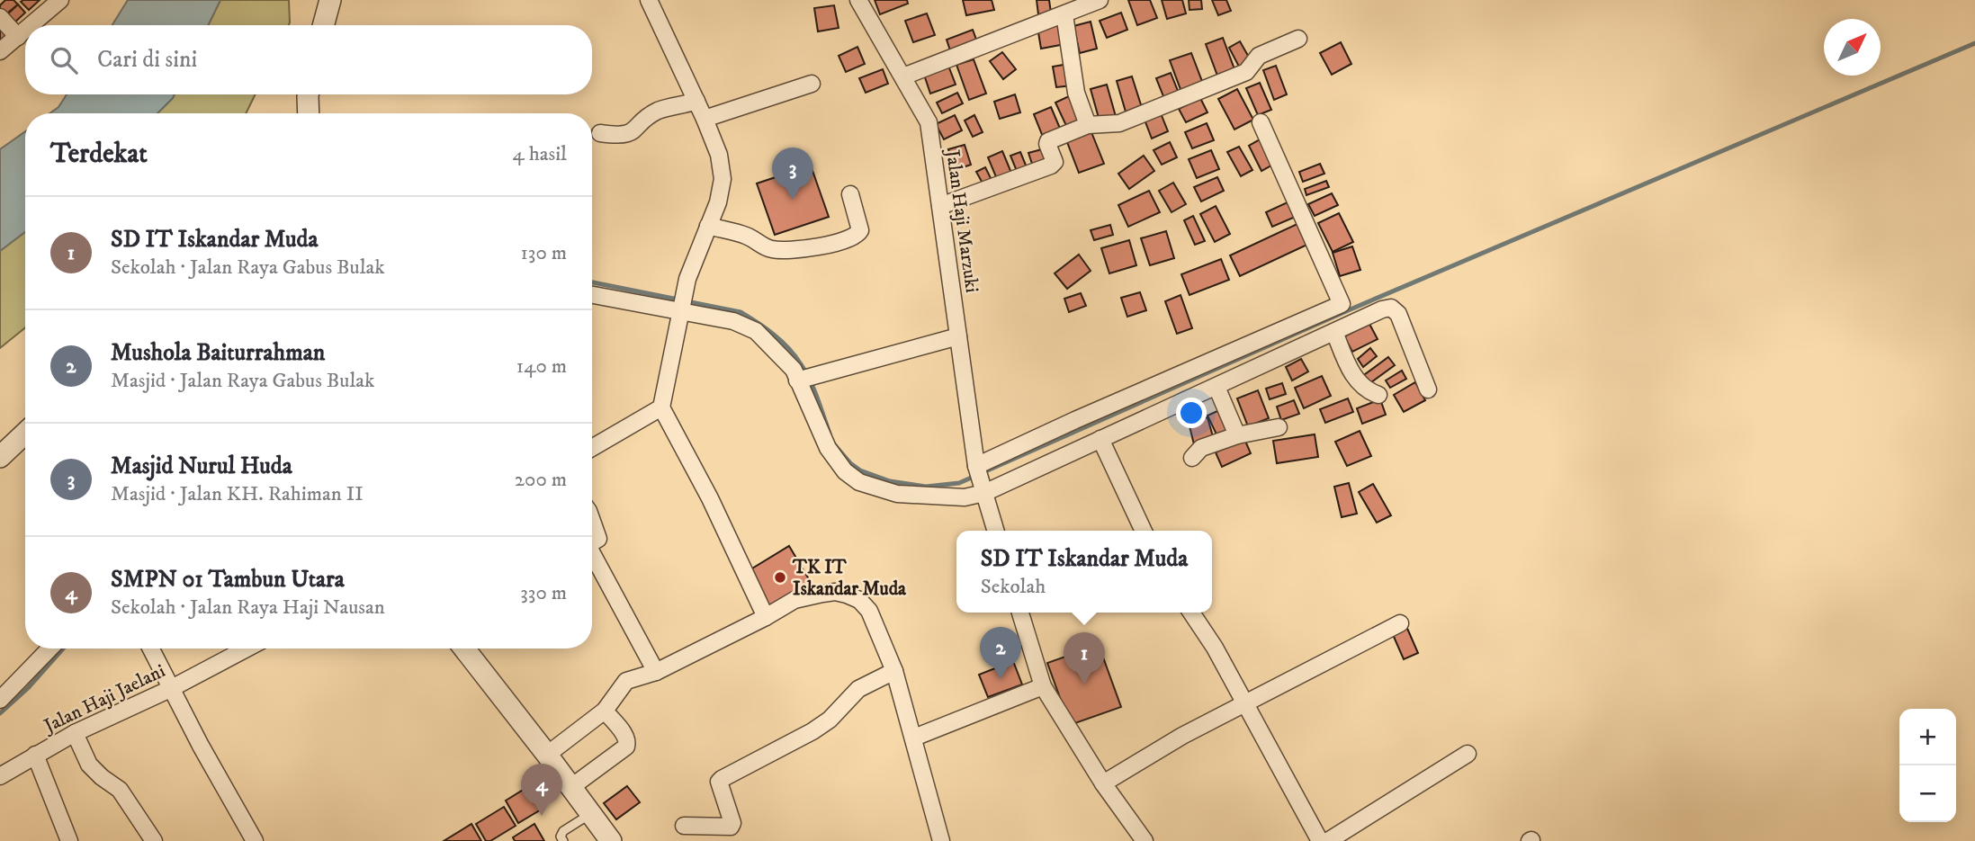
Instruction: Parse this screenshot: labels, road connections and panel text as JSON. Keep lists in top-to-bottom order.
{
  "streets": {
    "street": ["Jalan Haji Marzuki", "Jalan Haji Jaelani"]
  },
  "places": ["TK IT Iskandar Muda"],
  "north": "top right",
  "page": {
    "search": "Cari di sini",
    "heading": ["Terdekat", "4 hasil"],
    "pins": [
      "3",
      "2",
      "1",
      "4"
    ],
    "list": [
      {
        "mark": "1",
        "name": "SD IT Iskandar Muda",
        "note": "Sekolah · Jalan Raya Gabus Bulak",
        "value": "130 m"
      },
      {
        "mark": "2",
        "name": "Mushola Baiturrahman",
        "note": "Masjid · Jalan Raya Gabus Bulak",
        "value": "140 m"
      },
      {
        "mark": "3",
        "name": "Masjid Nurul Huda",
        "note": "Masjid · Jalan KH. Rahiman II",
        "value": "200 m"
      },
      {
        "mark": "4",
        "name": "SMPN 01 Tambun Utara",
        "note": "Sekolah · Jalan Raya Haji Nausan",
        "value": "330 m"
      }
    ],
    "popup": ["SD IT Iskandar Muda", "Sekolah"],
    "map_buttons": ["+", "−"]
  }
}
